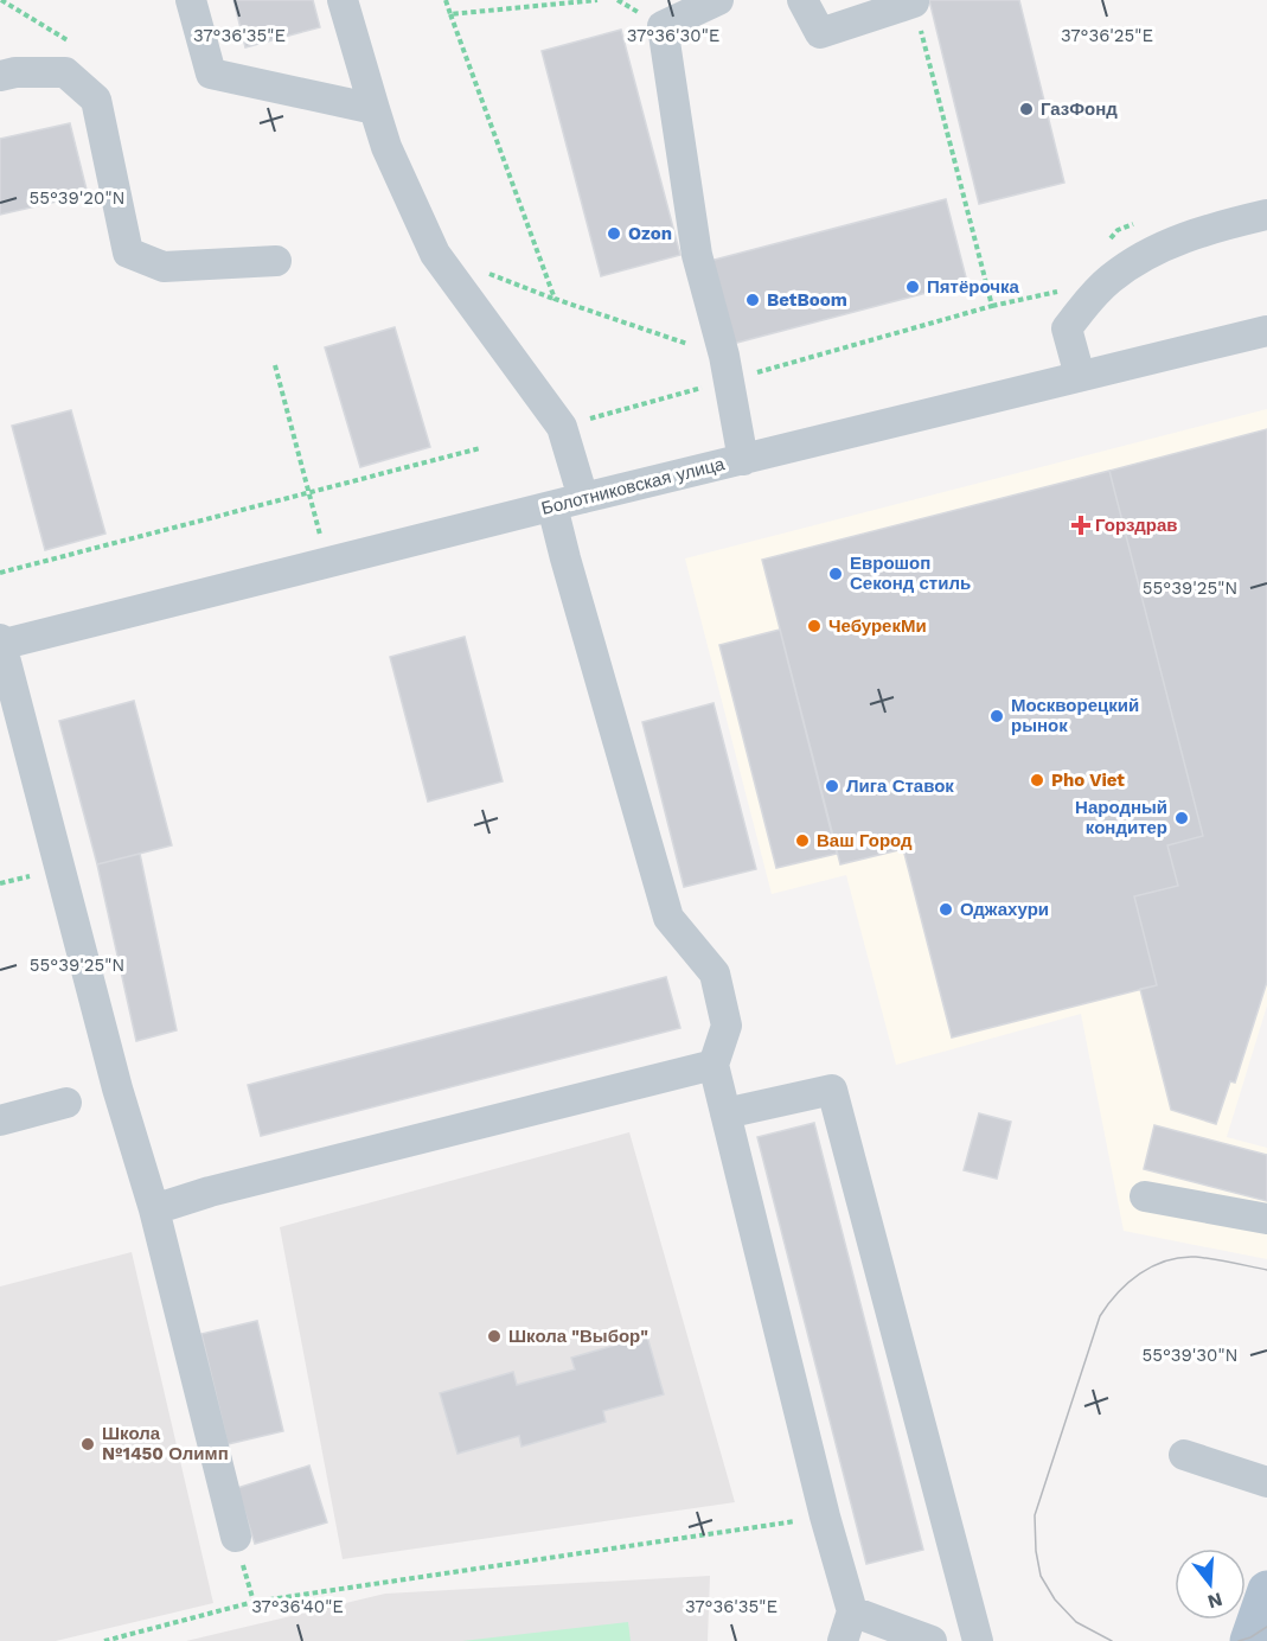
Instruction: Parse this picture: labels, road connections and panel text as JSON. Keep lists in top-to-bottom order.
{
  "streets": {
    "street": ["Болотниковская улица"]
  },
  "places": {
    "other": [
      "ГазФонд",
      "Ozon",
      "Пятёрочка",
      "BetBoom",
      "Еврошоп Секонд стиль",
      "ЧебурекМи",
      "Москворецкий рынок",
      "Pho Viet",
      "Лига Ставок",
      "Народный кондитер",
      "Ваш Город",
      "Оджахури",
      "Школа \"Выбор\"",
      "Школа №1450 Олимп"
    ],
    "health": ["Горздрав"]
  },
  "north": "bottom",
  "coordinates": [
    "37°36'35\"E",
    "37°36'30\"E",
    "37°36'25\"E",
    "55°39'20\"N",
    "55°39'25\"N",
    "55°39'30\"N",
    "37°36'40\"E"
  ]
}
